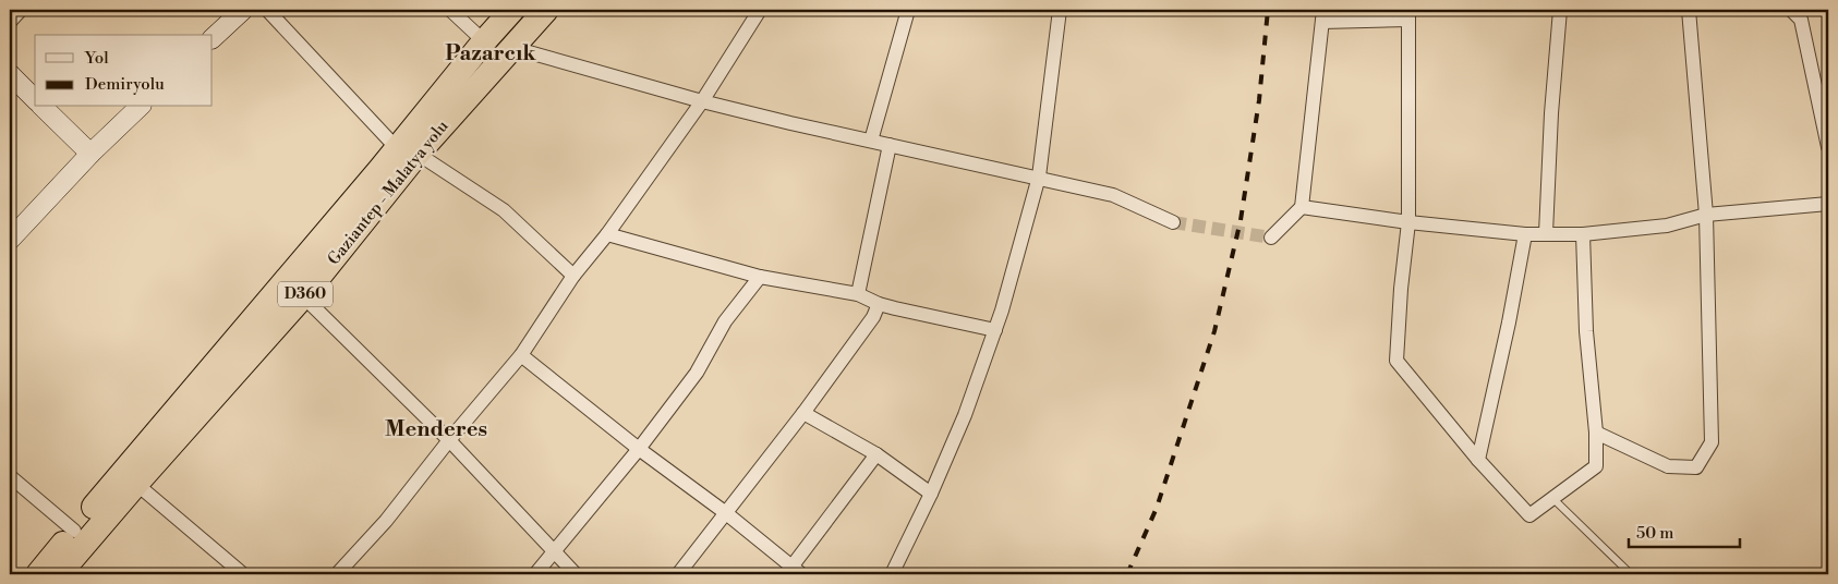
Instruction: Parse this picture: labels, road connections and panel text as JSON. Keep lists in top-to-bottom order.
{
  "streets": {
    "highway": ["Gaziantep - Malatya yolu", "D360"]
  },
  "districts": ["Pazarcık", "Menderes"],
  "legend": ["Yol", "Demiryolu"],
  "scale_bar": "50 m"
}
